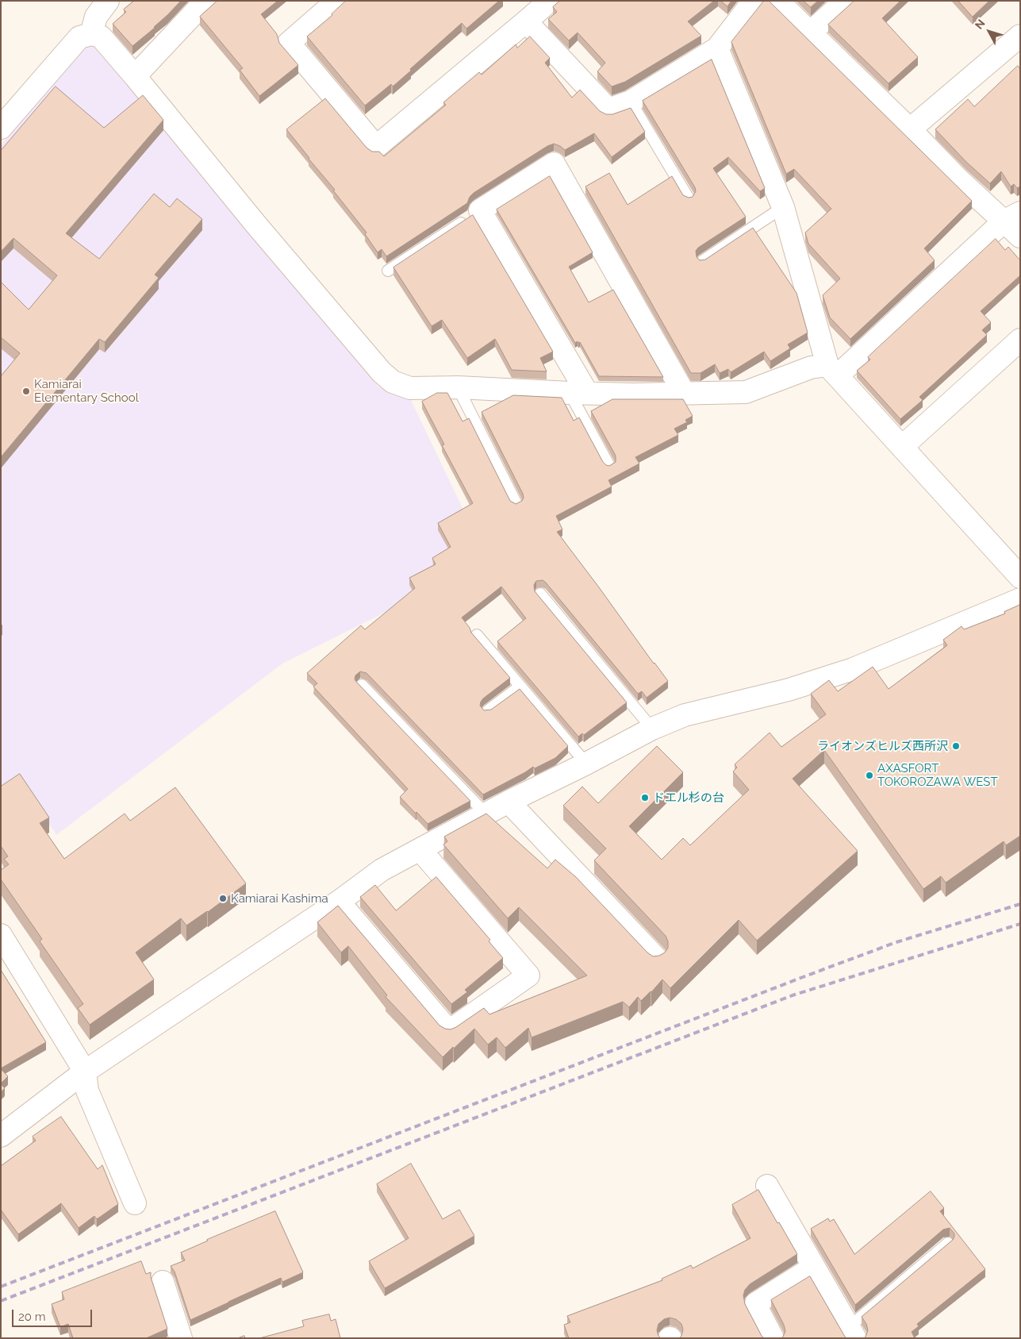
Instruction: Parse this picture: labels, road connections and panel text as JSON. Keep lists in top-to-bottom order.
{
  "places": [
    "Kamiarai Elementary School",
    "ライオンズヒルズ西所沢",
    "AXASFORT TOKOROZAWA WEST",
    "ドエル杉の台",
    "Kamiarai Kashima"
  ],
  "scale_bar": "20 m",
  "north": "top left"
}
